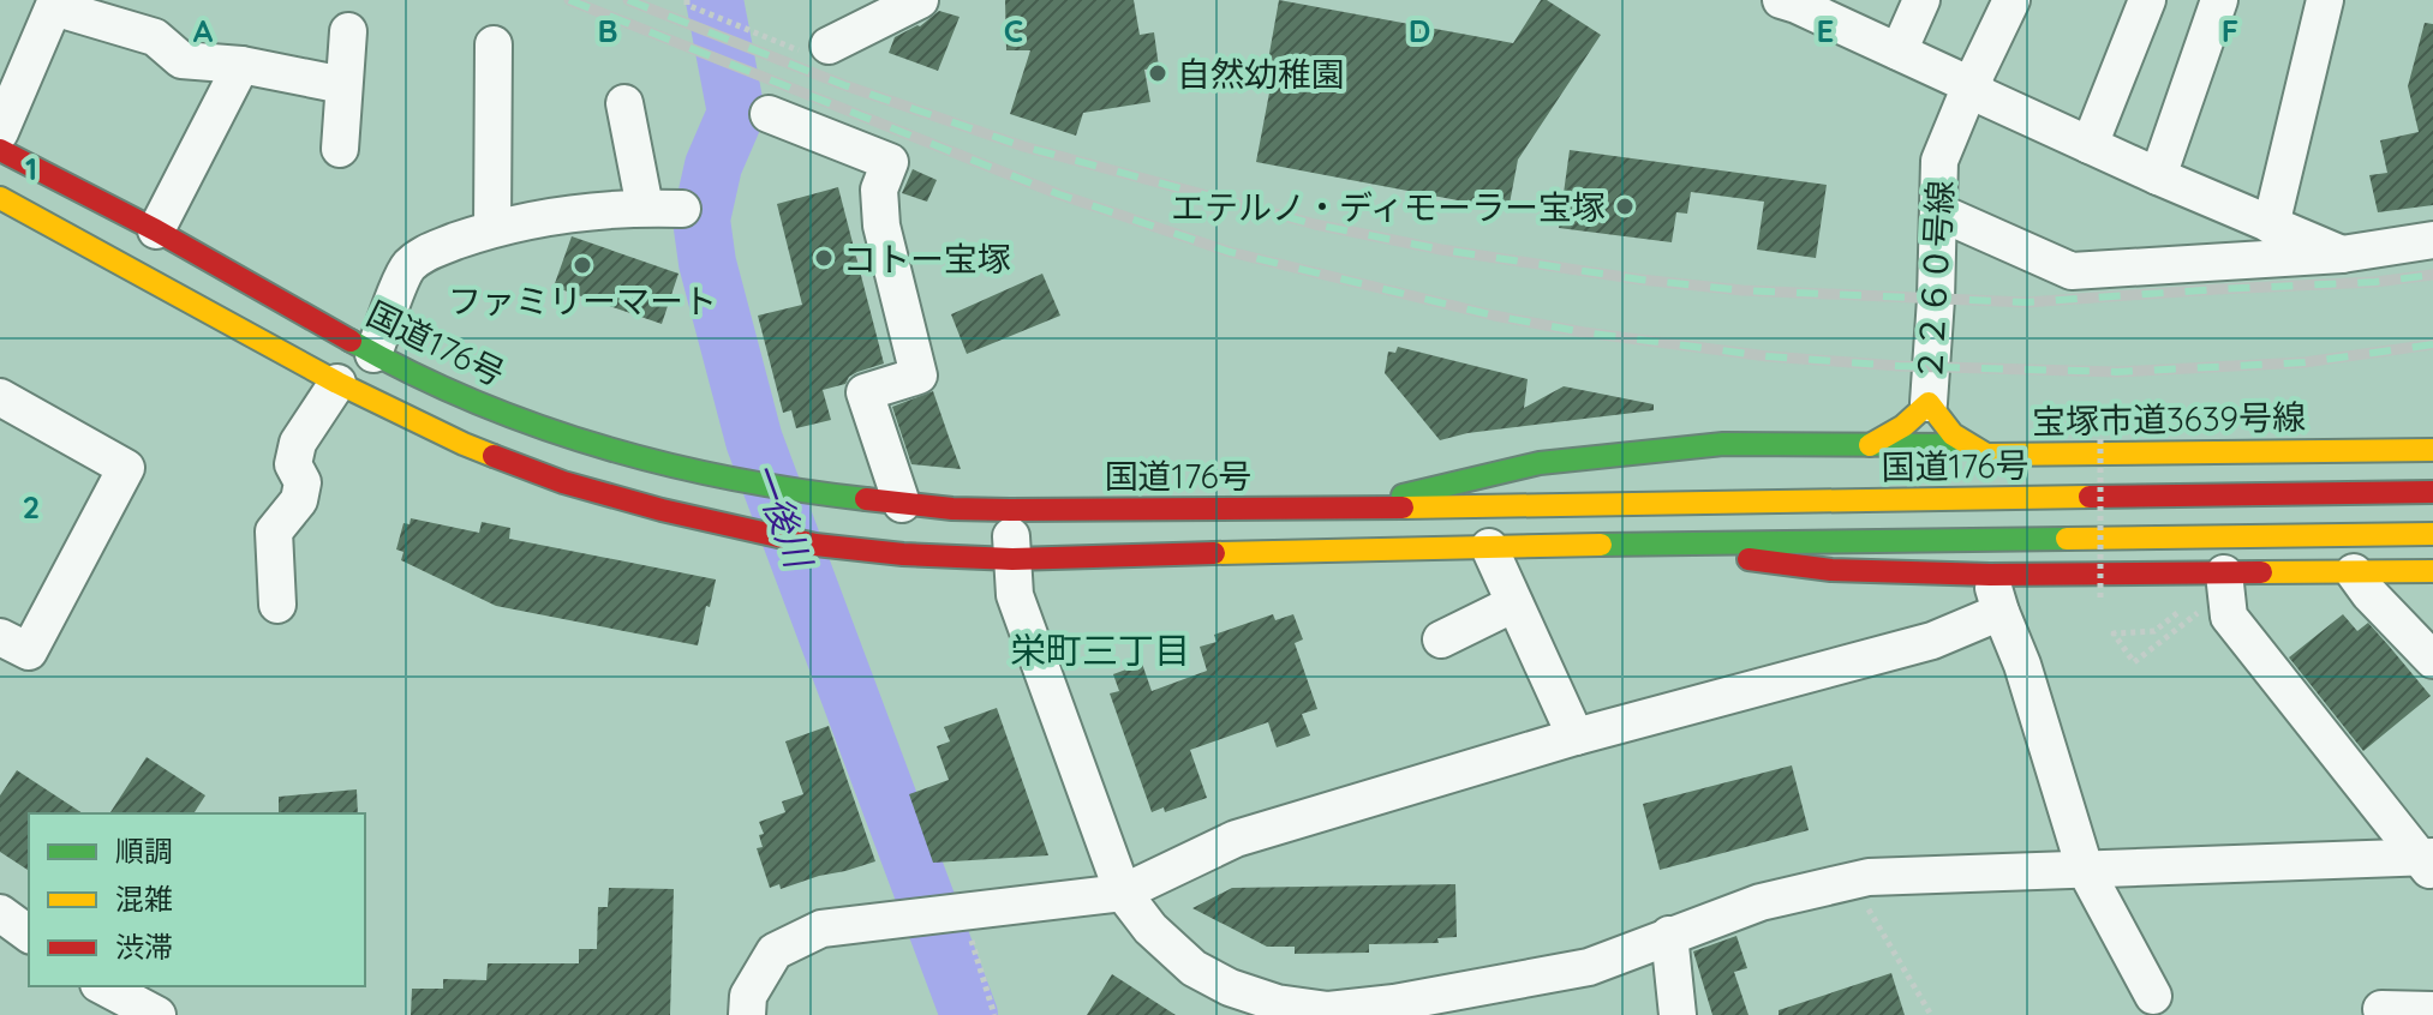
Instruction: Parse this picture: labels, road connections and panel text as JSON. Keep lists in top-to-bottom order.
{
  "streets": {
    "main road": ["国道176号", "宝塚市道3639号線"],
    "street": ["２２６０号線"]
  },
  "crossings": [
    ["国道176号", "宝塚市道3639号線"]
  ],
  "districts": ["栄町三丁目"],
  "water": ["一後川"],
  "places": [
    "自然幼稚園",
    "エテルノ・ディモーラー宝塚",
    "コトー宝塚",
    "ファミリーマート"
  ],
  "legend": ["順調", "混雑", "渋滞"],
  "grid": {
    "columns": [
      "A",
      "B",
      "C",
      "D",
      "E",
      "F"
    ],
    "rows": ["1", "2"]
  }
}
